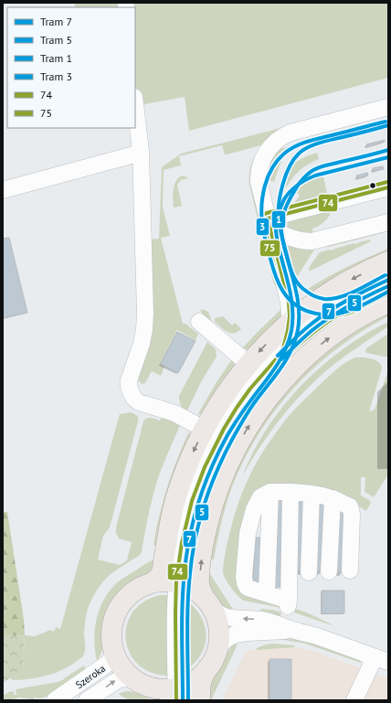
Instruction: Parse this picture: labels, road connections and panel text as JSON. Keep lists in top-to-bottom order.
{
  "streets": {
    "street": ["Szeroka"]
  },
  "one_way": ["Szeroka"],
  "lines": [
    "tram line 3",
    "tram line 1",
    "tram line 5",
    "tram line 7",
    "transit line 75",
    "transit line 74"
  ],
  "legend": [
    "Tram 7",
    "Tram 5",
    "Tram 1",
    "Tram 3",
    "74",
    "75"
  ]
}
